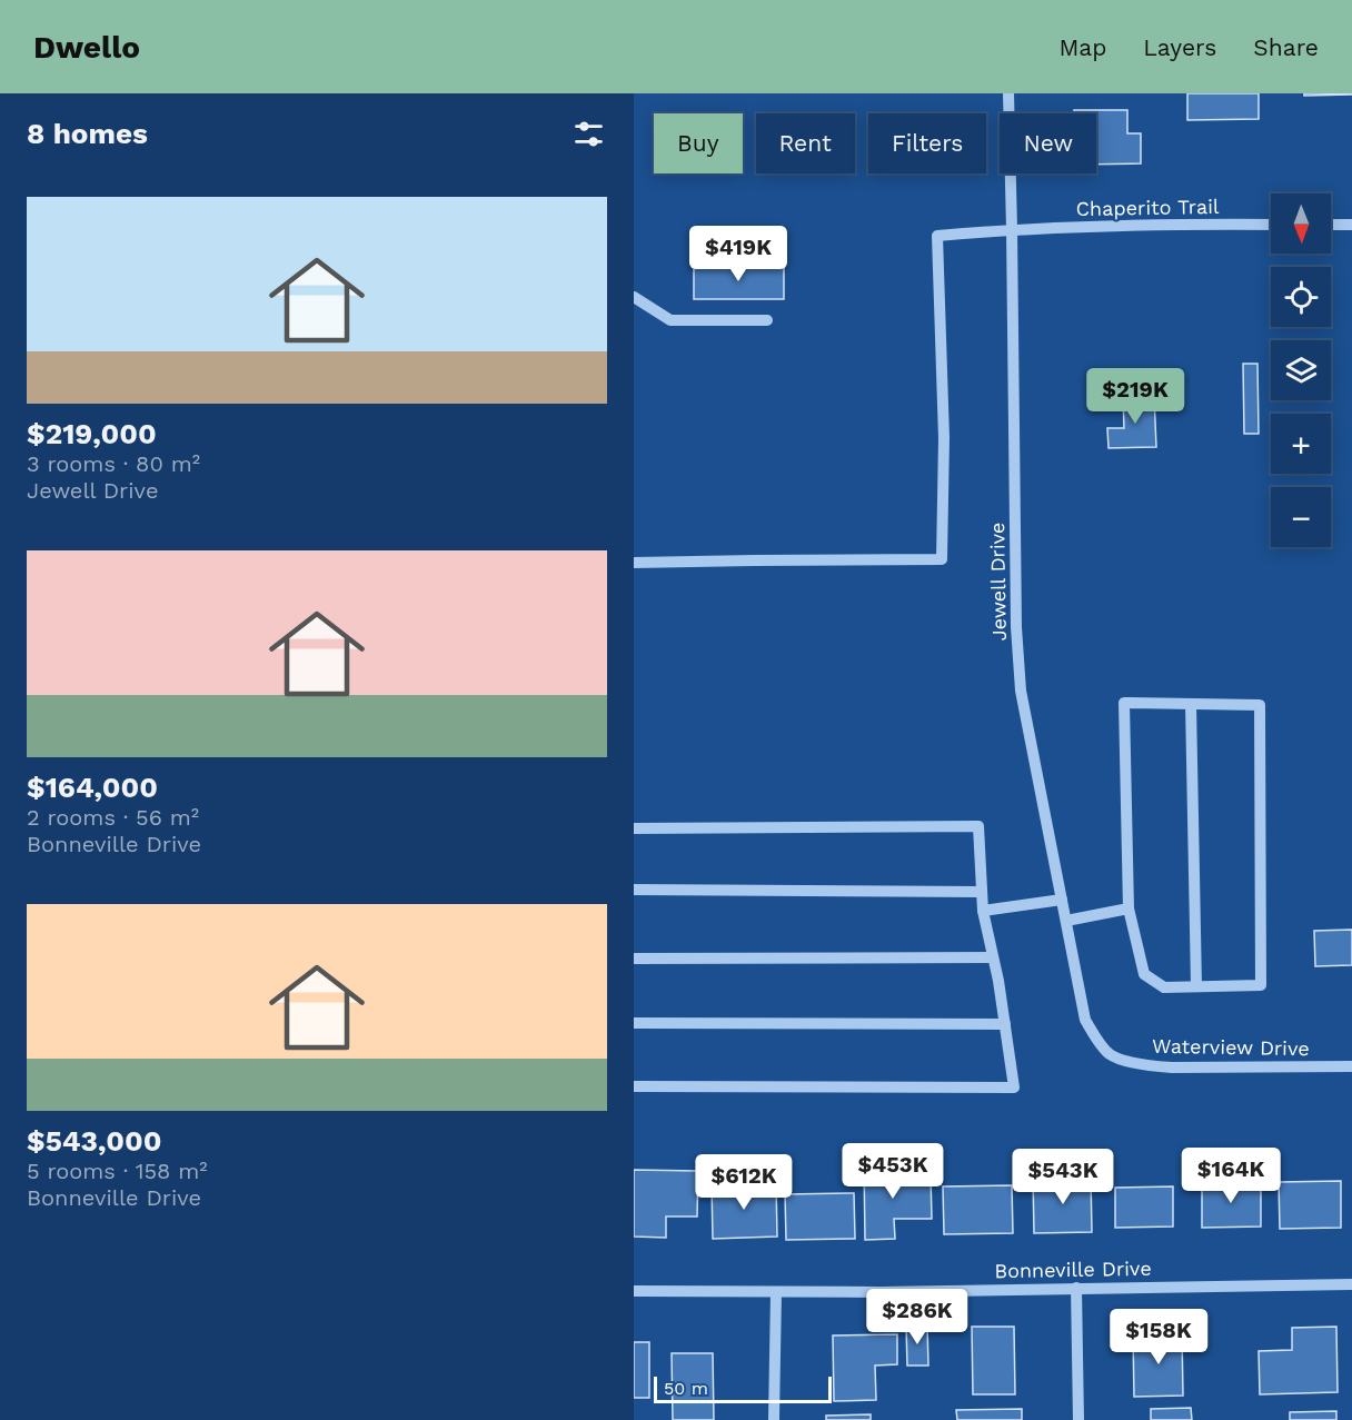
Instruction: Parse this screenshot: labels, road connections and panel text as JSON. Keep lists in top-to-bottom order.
{
  "streets": {
    "street": [
      "Chaperito Trail",
      "Jewell Drive",
      "Waterview Drive",
      "Bonneville Drive"
    ]
  },
  "crossings": [
    ["Chaperito Trail", "Jewell Drive"],
    ["Jewell Drive", "Waterview Drive"]
  ],
  "scale_bar": "50 m",
  "north": "bottom",
  "page": {
    "header": "Dwello",
    "nav": ["Map", "Layers", "Share"],
    "heading": "8 homes",
    "chip": [
      "Buy",
      "Rent",
      "Filters",
      "New"
    ],
    "list": [
      {
        "name": "$219,000",
        "note": "3 rooms · 80 m² · Jewell Drive"
      },
      {
        "name": "$164,000",
        "note": "2 rooms · 56 m² · Bonneville Drive"
      },
      {
        "name": "$543,000",
        "note": "5 rooms · 158 m² · Bonneville Drive"
      }
    ],
    "map_buttons": ["+", "−"],
    "price": [
      "$419K",
      "$219K",
      "$453K",
      "$164K",
      "$543K",
      "$612K",
      "$286K",
      "$158K"
    ],
    "scale": "50 m"
  }
}
